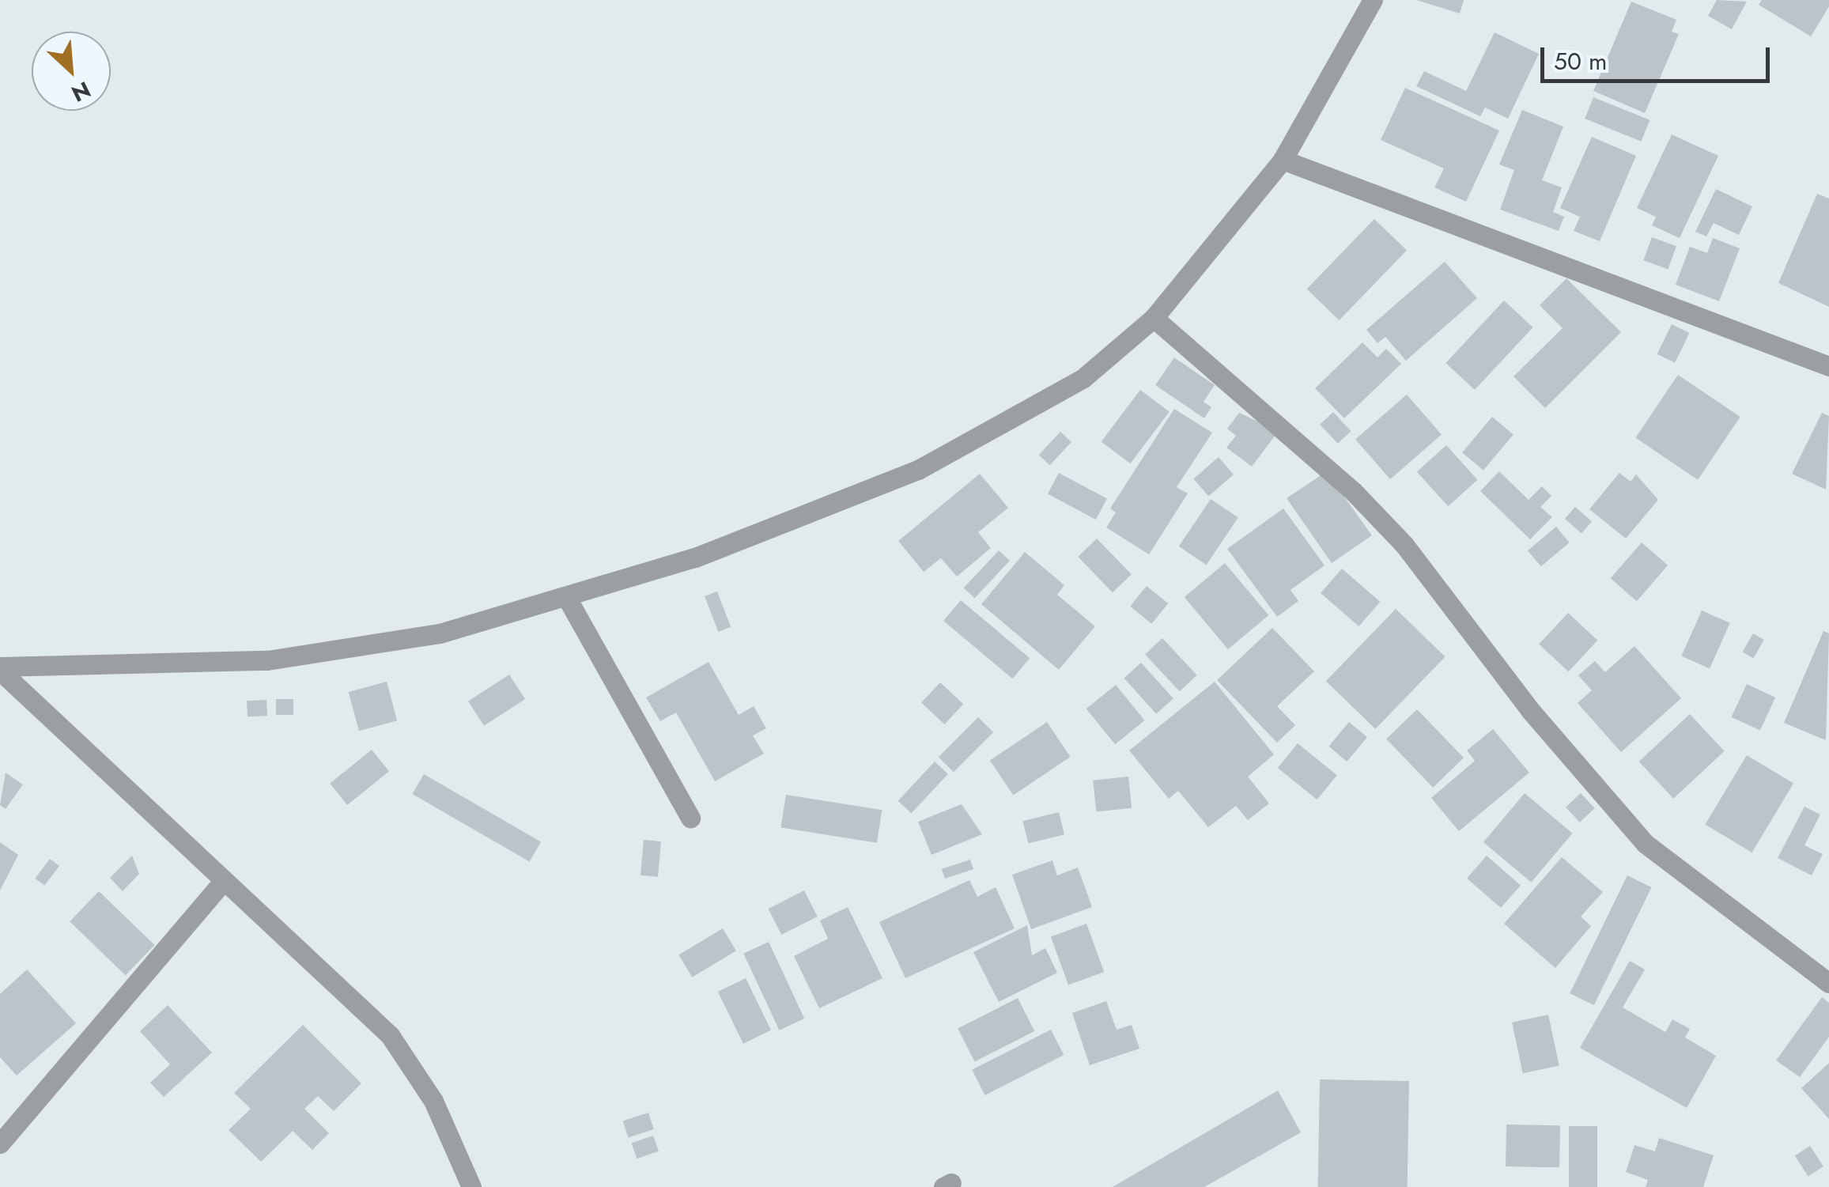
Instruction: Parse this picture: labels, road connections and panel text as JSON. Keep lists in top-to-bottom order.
{
  "scale_bar": "50 m",
  "north": "bottom right"
}
